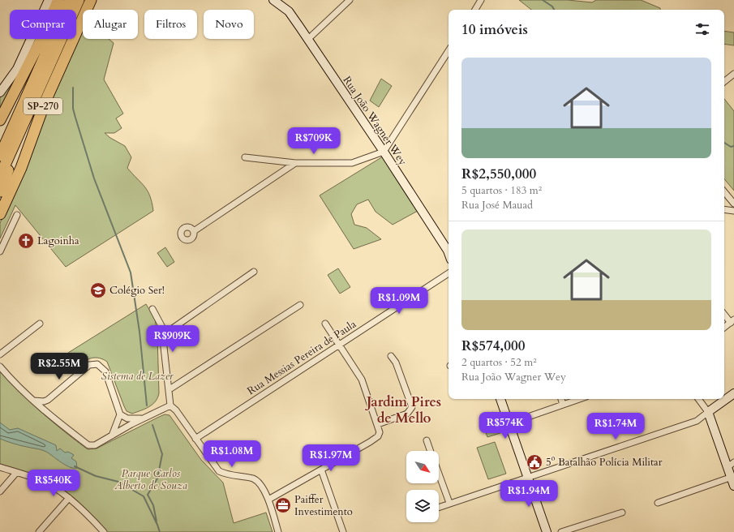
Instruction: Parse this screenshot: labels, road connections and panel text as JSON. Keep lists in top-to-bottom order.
{
  "streets": {
    "highway": ["SP-270"],
    "main road": ["Rua João Wagner Wey"],
    "street": ["Rua Messias Pereira de Paula"]
  },
  "districts": ["Jardim Pires de Mello"],
  "parks": ["Sistema de Lazer", "Parque Carlos Alberto de Souza"],
  "places": {
    "church": ["Lagoinha"],
    "school or university": ["Colégio Ser!"],
    "public building": ["5º Batalhão Polícia Militar"],
    "office": ["Paiffer Investimento"]
  },
  "north": "bottom right",
  "page": {
    "chip": [
      "Comprar",
      "Alugar",
      "Filtros",
      "Novo"
    ],
    "heading": "10 imóveis",
    "list": [
      {
        "name": "R$2,550,000",
        "note": "5 quartos · 183 m² · Rua José Mauad"
      },
      {
        "name": "R$574,000",
        "note": "2 quartos · 52 m² · Rua João Wagner Wey"
      }
    ],
    "price": [
      "R$709K",
      "R$1.09M",
      "R$909K",
      "R$2.55M",
      "R$574K",
      "R$1.74M",
      "R$1.08M",
      "R$1.97M",
      "R$540K",
      "R$1.94M"
    ]
  }
}
